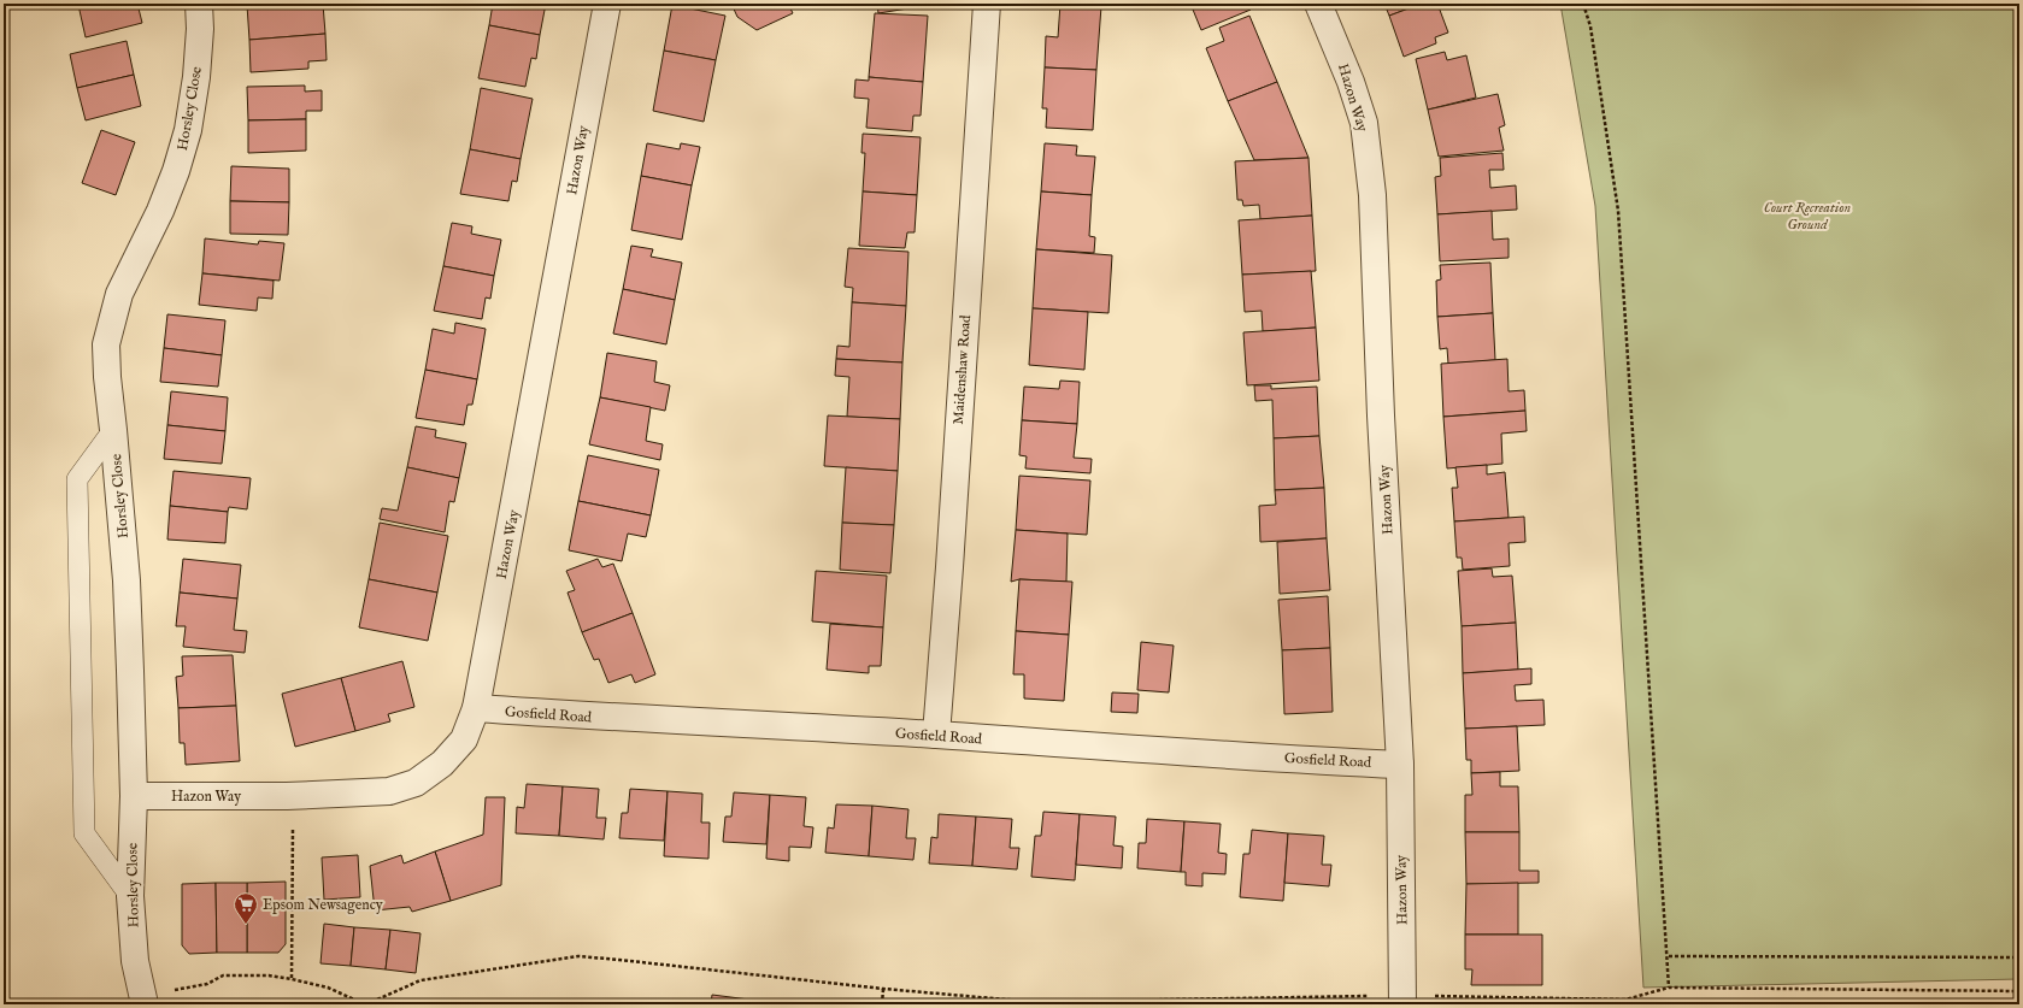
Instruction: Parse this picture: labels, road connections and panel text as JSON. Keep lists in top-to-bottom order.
{
  "streets": {
    "street": [
      "Hazon Way",
      "Horsley Close",
      "Maidenshaw Road",
      "Gosfield Road"
    ]
  },
  "crossings": [
    ["Hazon Way", "Horsley Close"],
    ["Hazon Way", "Gosfield Road"],
    ["Maidenshaw Road", "Gosfield Road"]
  ],
  "parks": ["Court Recreation Ground"],
  "places": {
    "supermarket": ["Epsom Newsagency"]
  }
}
